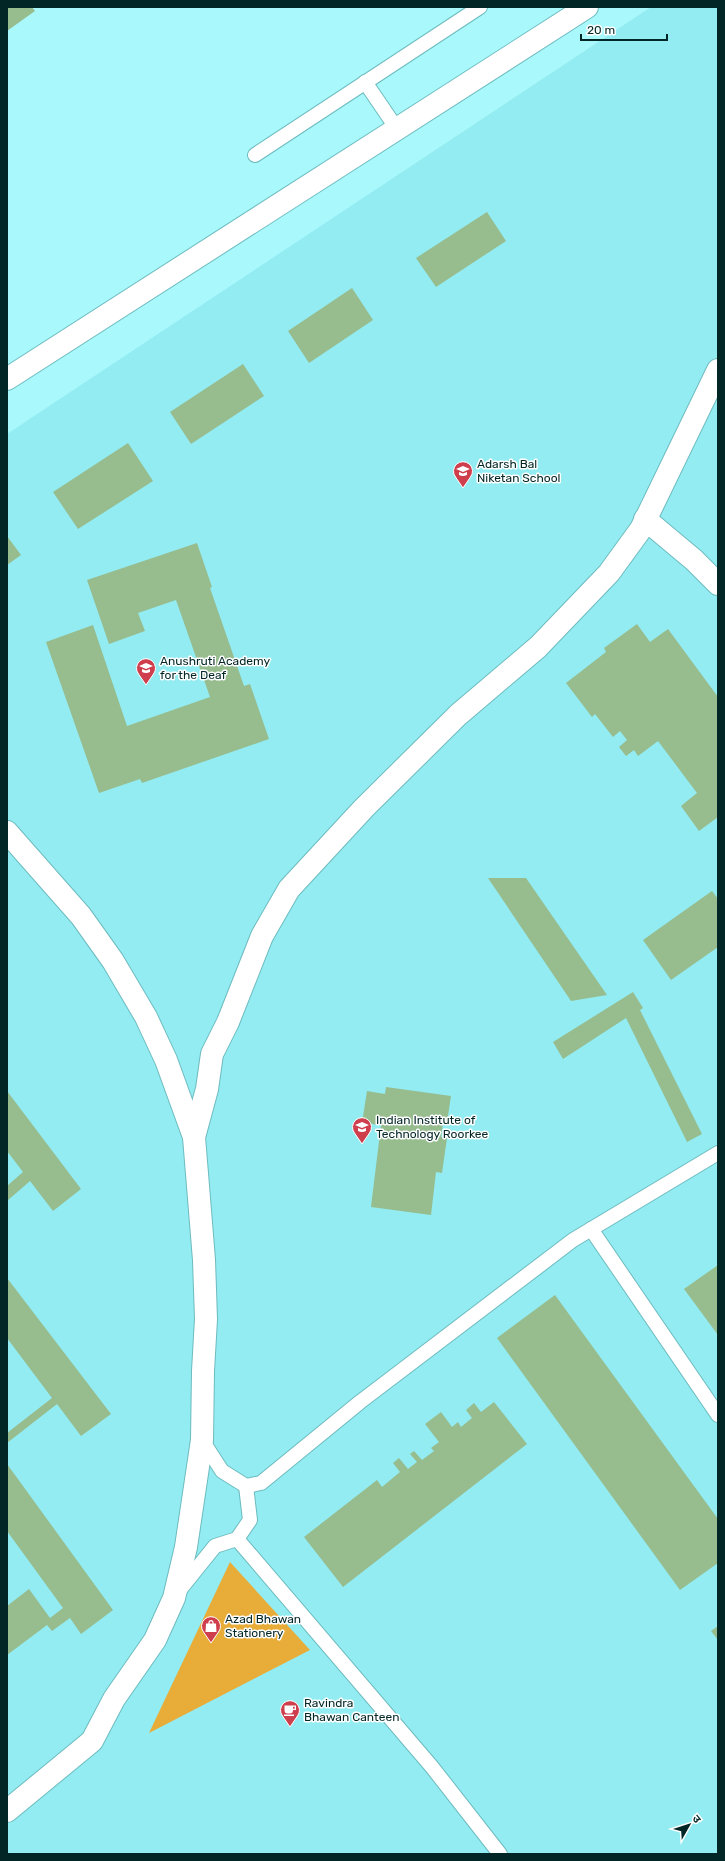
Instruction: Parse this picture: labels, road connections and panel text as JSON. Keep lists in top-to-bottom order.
{
  "places": {
    "school or university": ["Adarsh Bal Niketan School", "Anushruti Academy for the Deaf", "Indian Institute of Technology Roorkee"],
    "shop": ["Azad Bhawan Stationery"],
    "cafe": ["Ravindra Bhawan Canteen"]
  },
  "scale_bar": "20 m",
  "north": "top right"
}
